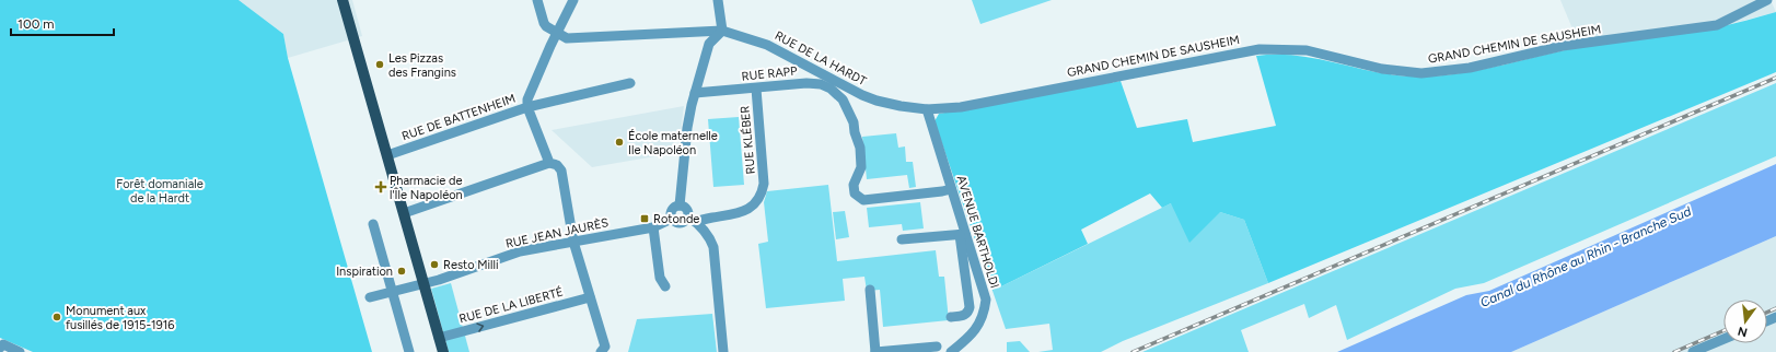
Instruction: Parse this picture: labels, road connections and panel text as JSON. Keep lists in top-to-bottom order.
{
  "streets": {
    "street": [
      "GRAND CHEMIN DE SAUSHEIM",
      "RUE DE LA HARDT",
      "RUE RAPP",
      "RUE DE BATTENHEIM",
      "RUE KLÉBER",
      "AVENUE BARTHOLDI",
      "RUE JEAN JAURÈS",
      "RUE DE LA LIBERTÉ"
    ]
  },
  "crossings": [
    ["GRAND CHEMIN DE SAUSHEIM", "RUE DE LA HARDT"],
    ["GRAND CHEMIN DE SAUSHEIM", "AVENUE BARTHOLDI"],
    ["RUE DE LA HARDT", "RUE DE BATTENHEIM"],
    ["RUE DE LA HARDT", "AVENUE BARTHOLDI"],
    ["RUE RAPP", "RUE KLÉBER"],
    ["RUE RAPP", "AVENUE BARTHOLDI"],
    ["RUE KLÉBER", "RUE JEAN JAURÈS"]
  ],
  "one_way": ["RUE DE LA LIBERTÉ"],
  "water": ["Canal du Rhône au Rhin - Branche Sud"],
  "parks": ["Forêt domaniale de la Hardt"],
  "places": {
    "other": [
      "Les Pizzas des Frangins",
      "École maternelle Ile Napoléon",
      "Resto Milli",
      "Inspiration",
      "Monument aux fusillés de 1915-1916"
    ],
    "health": ["Pharmacie de l'Île Napoléon"],
    "transit": ["Rotonde"]
  },
  "scale_bar": "100 m",
  "north": "bottom"
}
